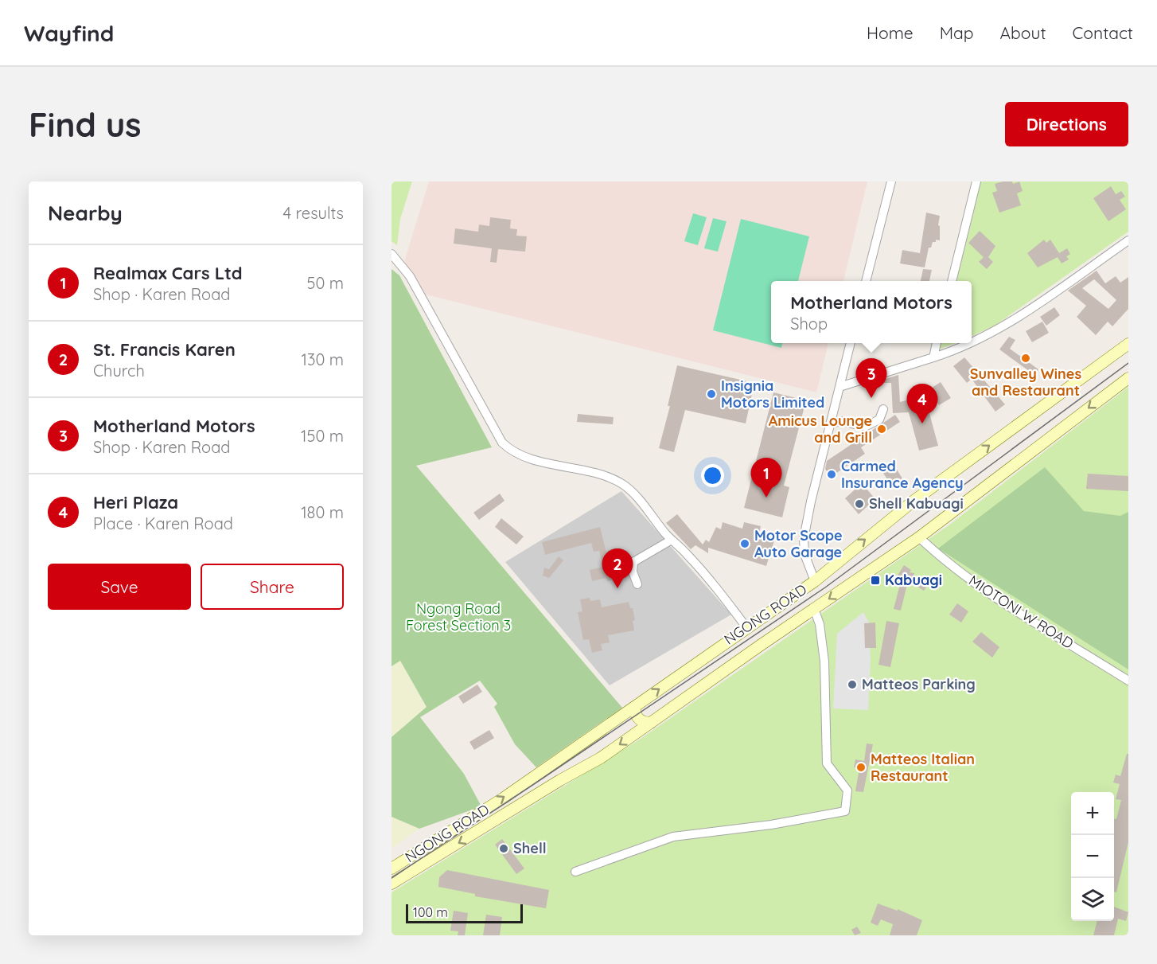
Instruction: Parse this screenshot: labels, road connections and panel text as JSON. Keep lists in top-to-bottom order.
{
  "streets": {
    "main road": ["NGONG ROAD"],
    "street": ["MIOTONI W ROAD"]
  },
  "crossings": [
    ["MIOTONI W ROAD", "NGONG ROAD"]
  ],
  "parks": ["Ngong Road Forest Section 3"],
  "places": {
    "other": [
      "Sunvalley Wines and Restaurant",
      "Insignia Motors Limited",
      "Amicus Lounge and Grill",
      "Carmed Insurance Agency",
      "Shell Kabuagi",
      "Motor Scope Auto Garage",
      "Matteos Parking",
      "Matteos Italian Restaurant",
      "Shell"
    ],
    "transit": ["Kabuagi"]
  },
  "scale_bar": "100 m",
  "page": {
    "header": "Wayfind",
    "nav": [
      "Home",
      "Map",
      "About",
      "Contact"
    ],
    "buttons": [
      "Directions",
      ["Save", "Share"]
    ],
    "title": "Find us",
    "heading": ["Nearby", "4 results"],
    "list": [
      {
        "mark": "1",
        "name": "Realmax Cars Ltd",
        "note": "Shop · Karen Road",
        "value": "50 m"
      },
      {
        "mark": "2",
        "name": "St. Francis Karen",
        "note": "Church",
        "value": "130 m"
      },
      {
        "mark": "3",
        "name": "Motherland Motors",
        "note": "Shop · Karen Road",
        "value": "150 m"
      },
      {
        "mark": "4",
        "name": "Heri Plaza",
        "note": "Place · Karen Road",
        "value": "180 m"
      }
    ],
    "popup": ["Motherland Motors", "Shop"],
    "pins": [
      "3",
      "4",
      "1",
      "2"
    ],
    "map_buttons": ["+", "−"],
    "scale": "100 m"
  }
}
